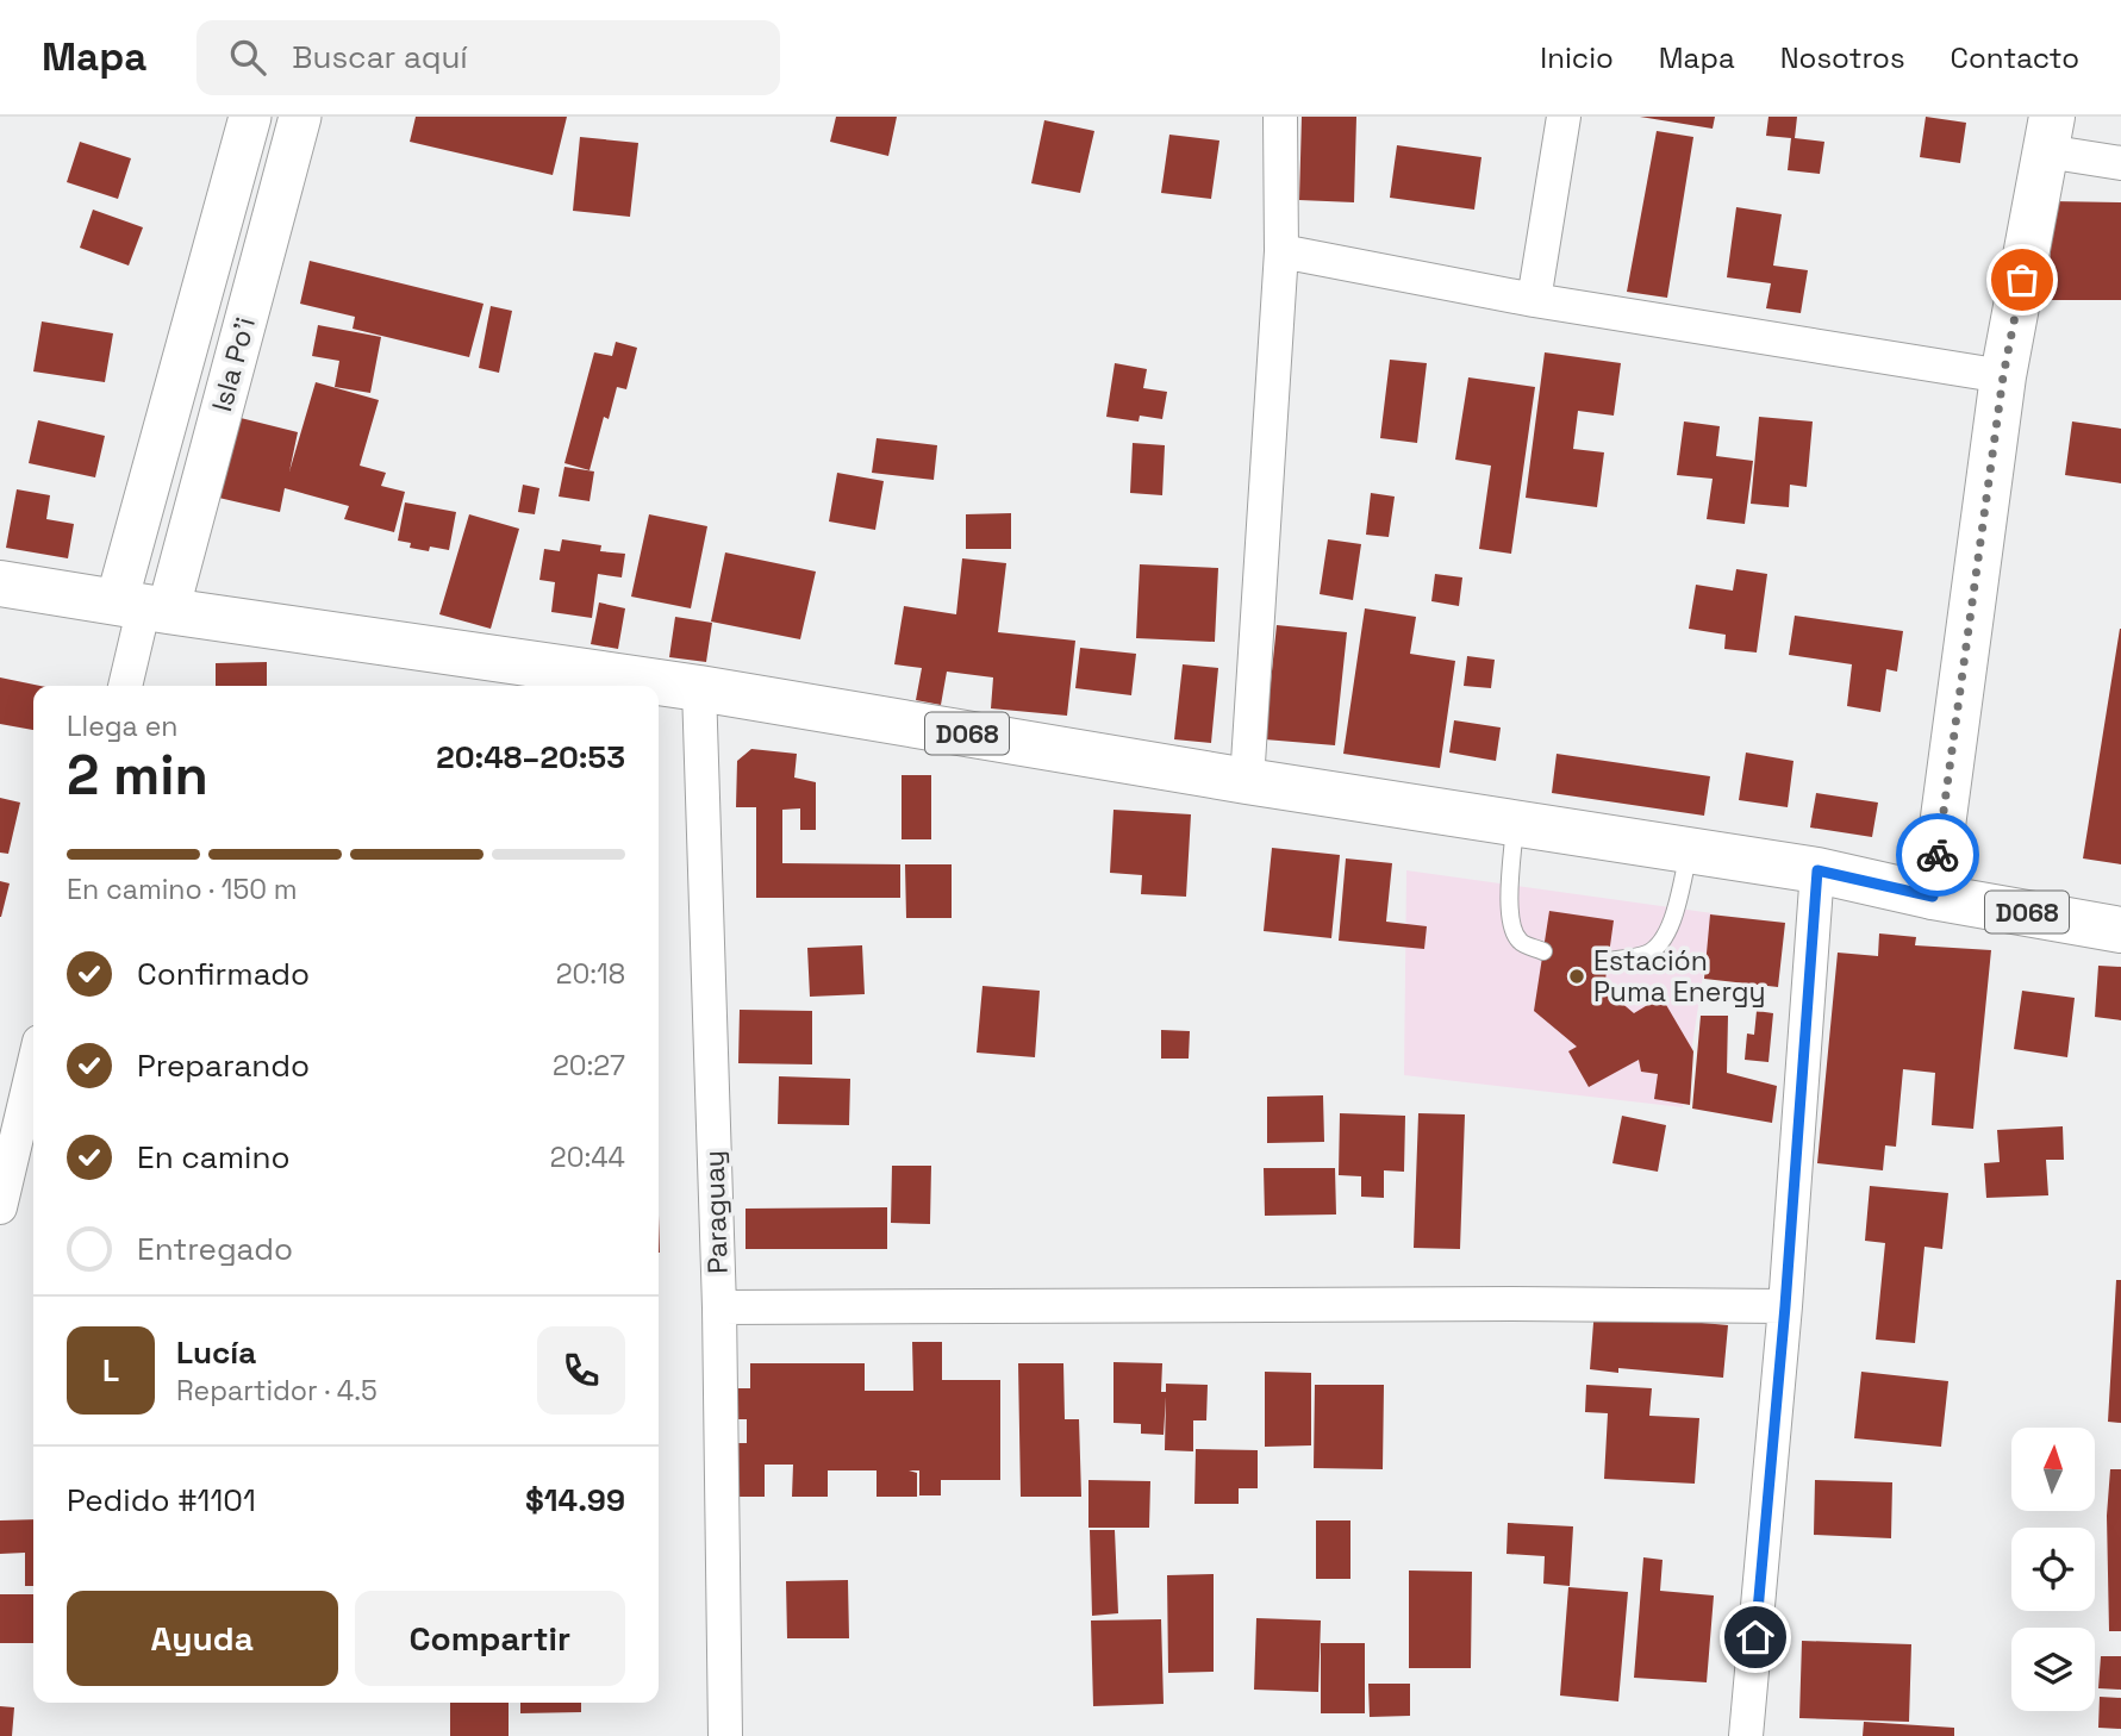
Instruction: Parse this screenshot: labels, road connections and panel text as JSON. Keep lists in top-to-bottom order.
{
  "streets": {
    "main road": ["D068"],
    "street": ["Isla Po'i", "Paraguay"]
  },
  "crossings": [
    ["Isla Po'i", "D068"],
    ["D068", "Paraguay"]
  ],
  "places": ["Estación Puma Energy"],
  "north": "top",
  "page": {
    "header": "Mapa",
    "search": "Buscar aquí",
    "nav": [
      "Inicio",
      "Mapa",
      "Nosotros",
      "Contacto"
    ],
    "heading": ["2 min", "Llega en", "20:48–20:53"],
    "panel": [
      "Lucía",
      "Repartidor · 4.5",
      "Pedido #1101",
      "$14.99"
    ],
    "bar": "En camino · 150 m",
    "list": [
      ["Confirmado", "20:18"],
      ["Preparando", "20:27"],
      ["En camino", "20:44"],
      "Entregado"
    ],
    "round": "L",
    "buttons": ["Ayuda", "Compartir"]
  }
}
